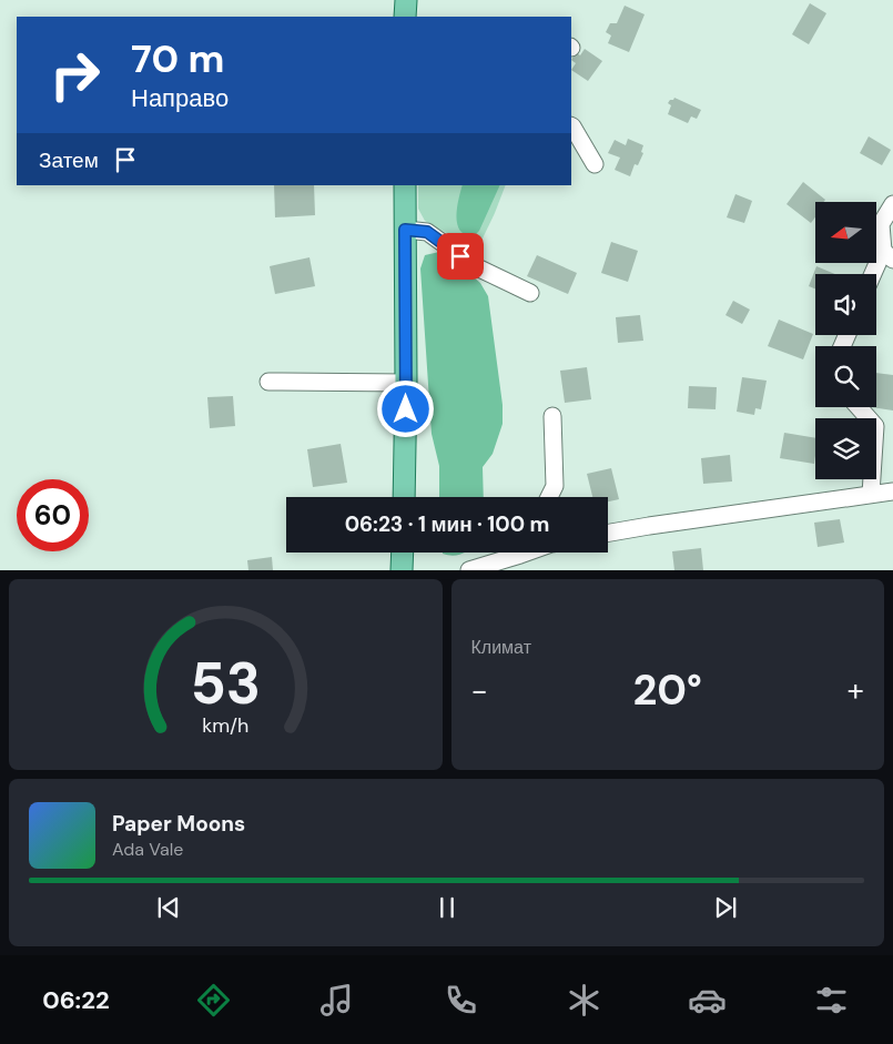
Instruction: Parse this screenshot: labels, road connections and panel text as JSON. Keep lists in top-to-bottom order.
{
  "north": "left",
  "page": {
    "turn": ["70 m", "Направо"],
    "then": "Затем",
    "limit": "60",
    "trip": "06:23 · 1 мин · 100 m",
    "tile": "Климат",
    "heat": ["−", "20°", "+"],
    "song": ["Paper Moons", "Ada Vale"],
    "tabs": "06:22",
    "gauge": ["53", "km/h"]
  }
}
